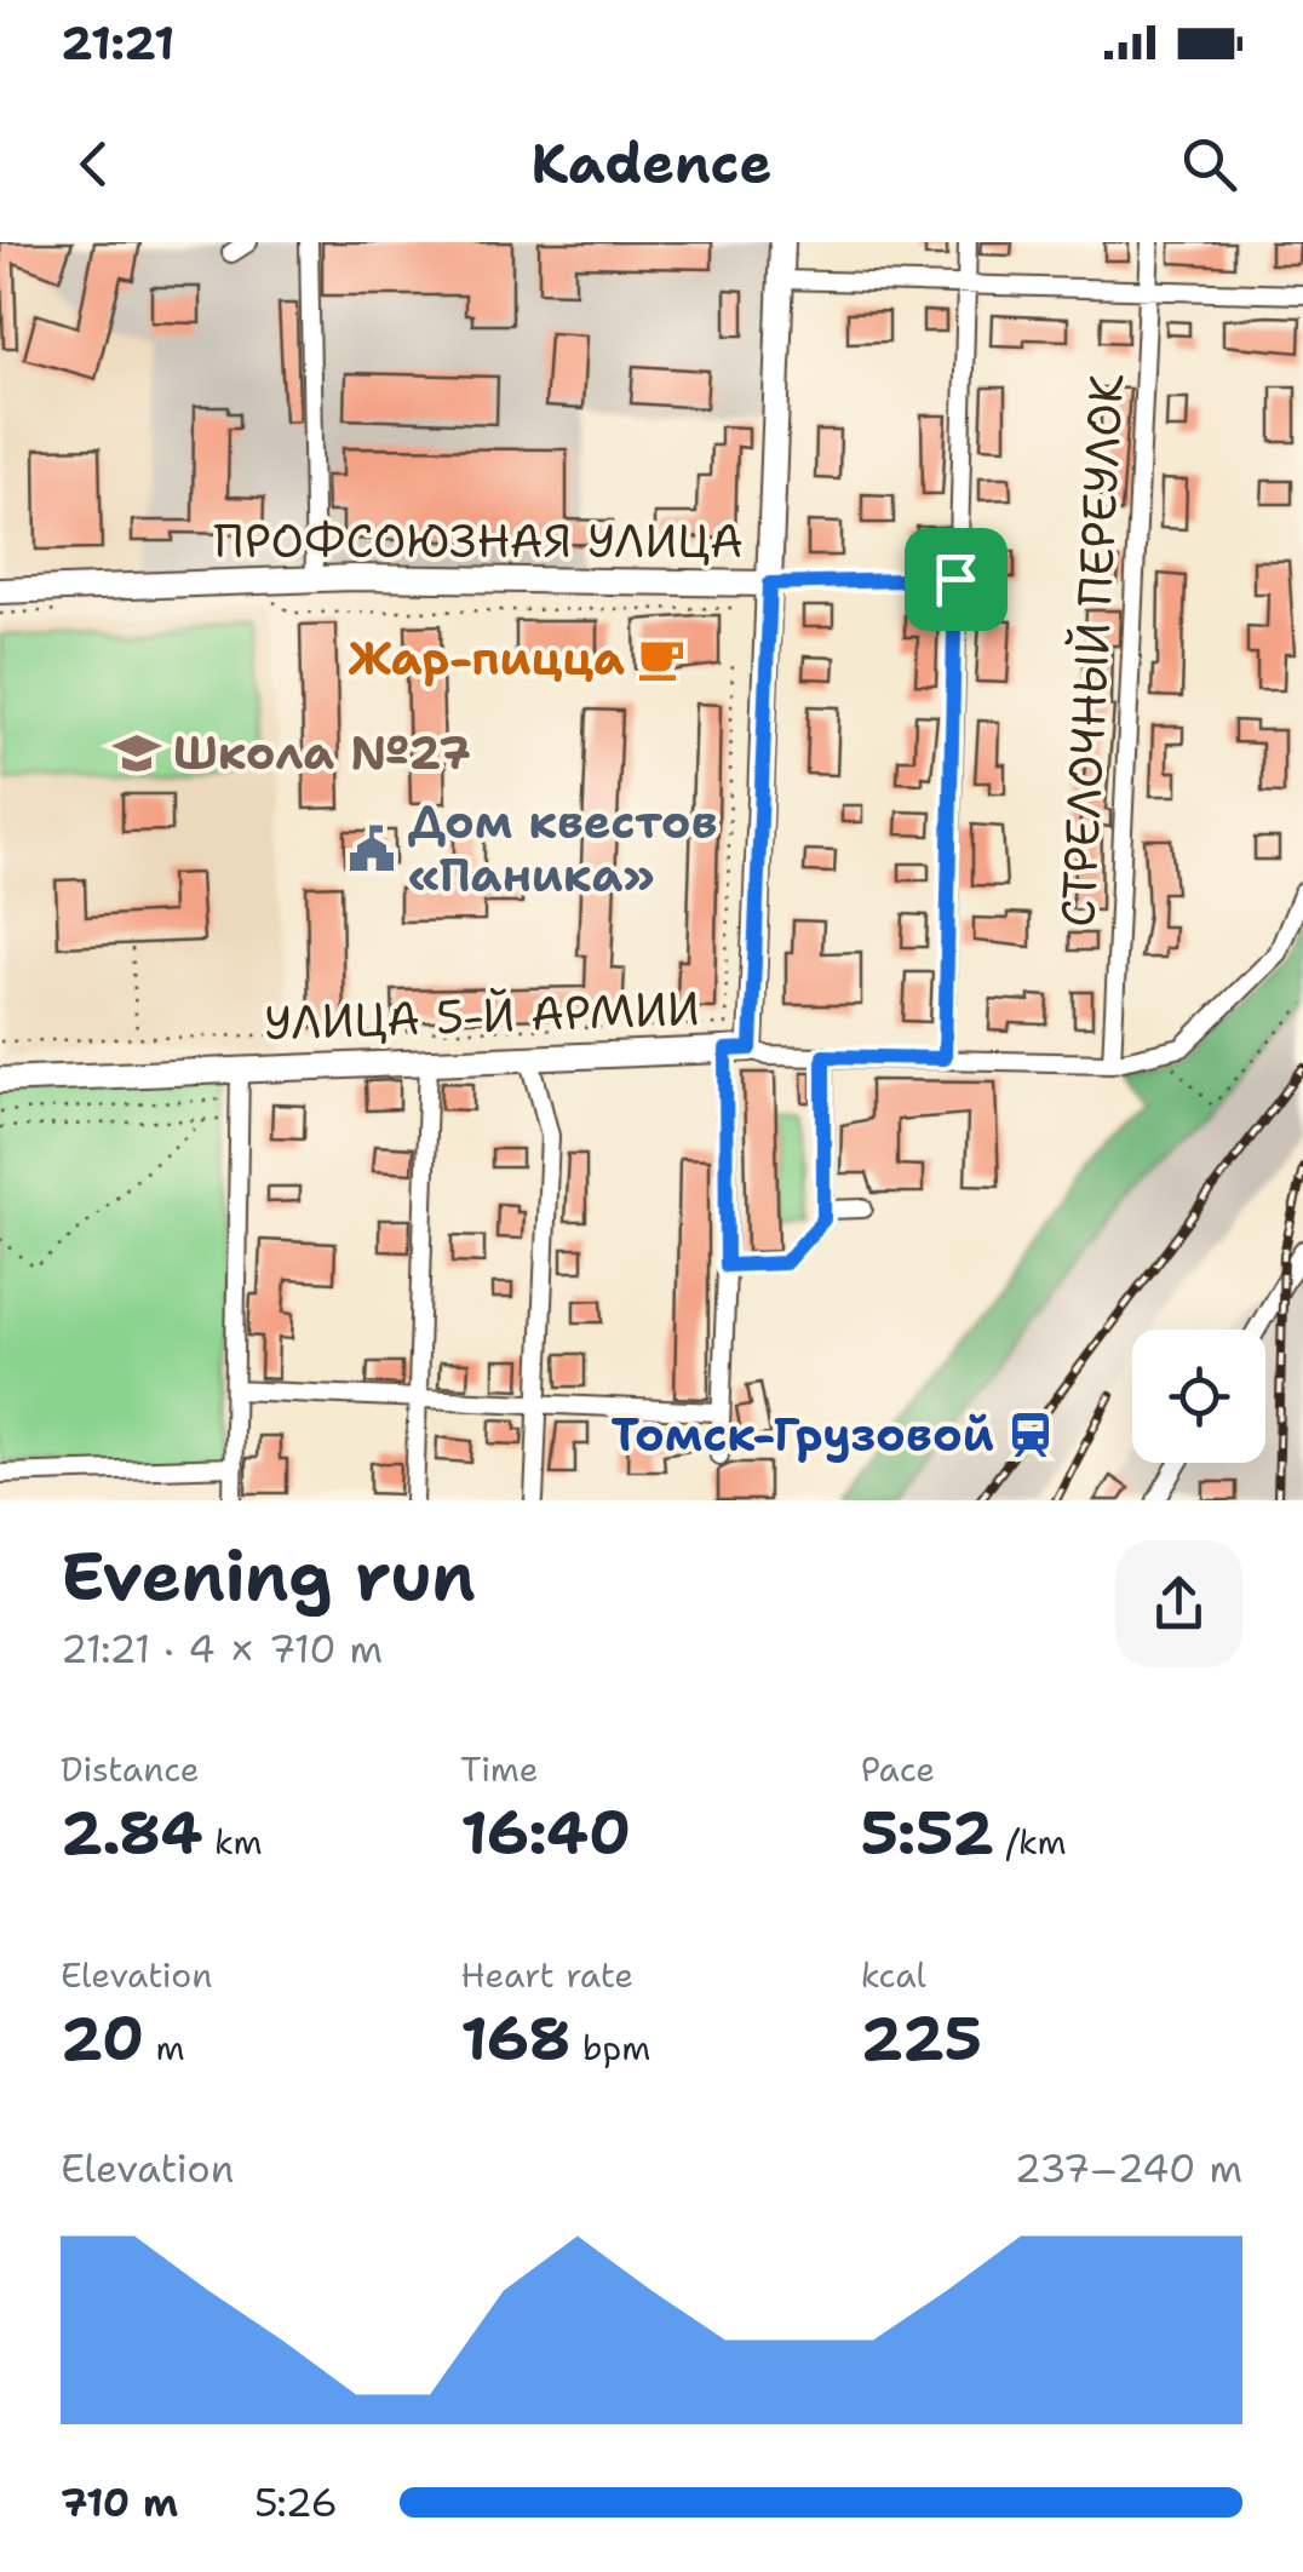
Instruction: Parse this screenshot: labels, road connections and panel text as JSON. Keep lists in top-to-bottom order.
{
  "streets": {
    "main road": ["ПРОФСОЮЗНАЯ УЛИЦА", "УЛИЦА 5-Й АРМИИ"],
    "street": ["СТРЕЛОЧНЫЙ ПЕРЕУЛОК"]
  },
  "crossings": [
    ["СТРЕЛОЧНЫЙ ПЕРЕУЛОК", "УЛИЦА 5-Й АРМИИ"]
  ],
  "places": {
    "cafe": ["Жар-пицца"],
    "school or university": ["Школа №27"],
    "public building": ["Дом квестов «Паника»"],
    "station": ["Томск-Грузовой"]
  },
  "page": {
    "status": "21:21",
    "header": "Kadence",
    "heading": ["Evening run", "21:21 · 4 × 710 m"],
    "stats": [
      ["Distance", "2.84 km"],
      ["Time", "16:40"],
      ["Pace", "5:52 /km"],
      ["Elevation", "20 m"],
      ["Heart rate", "168 bpm"],
      ["kcal", "225"]
    ],
    "chart": ["Elevation", "237–240 m"],
    "list": [
      {
        "name": "710 m",
        "note": "5:26"
      }
    ]
  }
}
